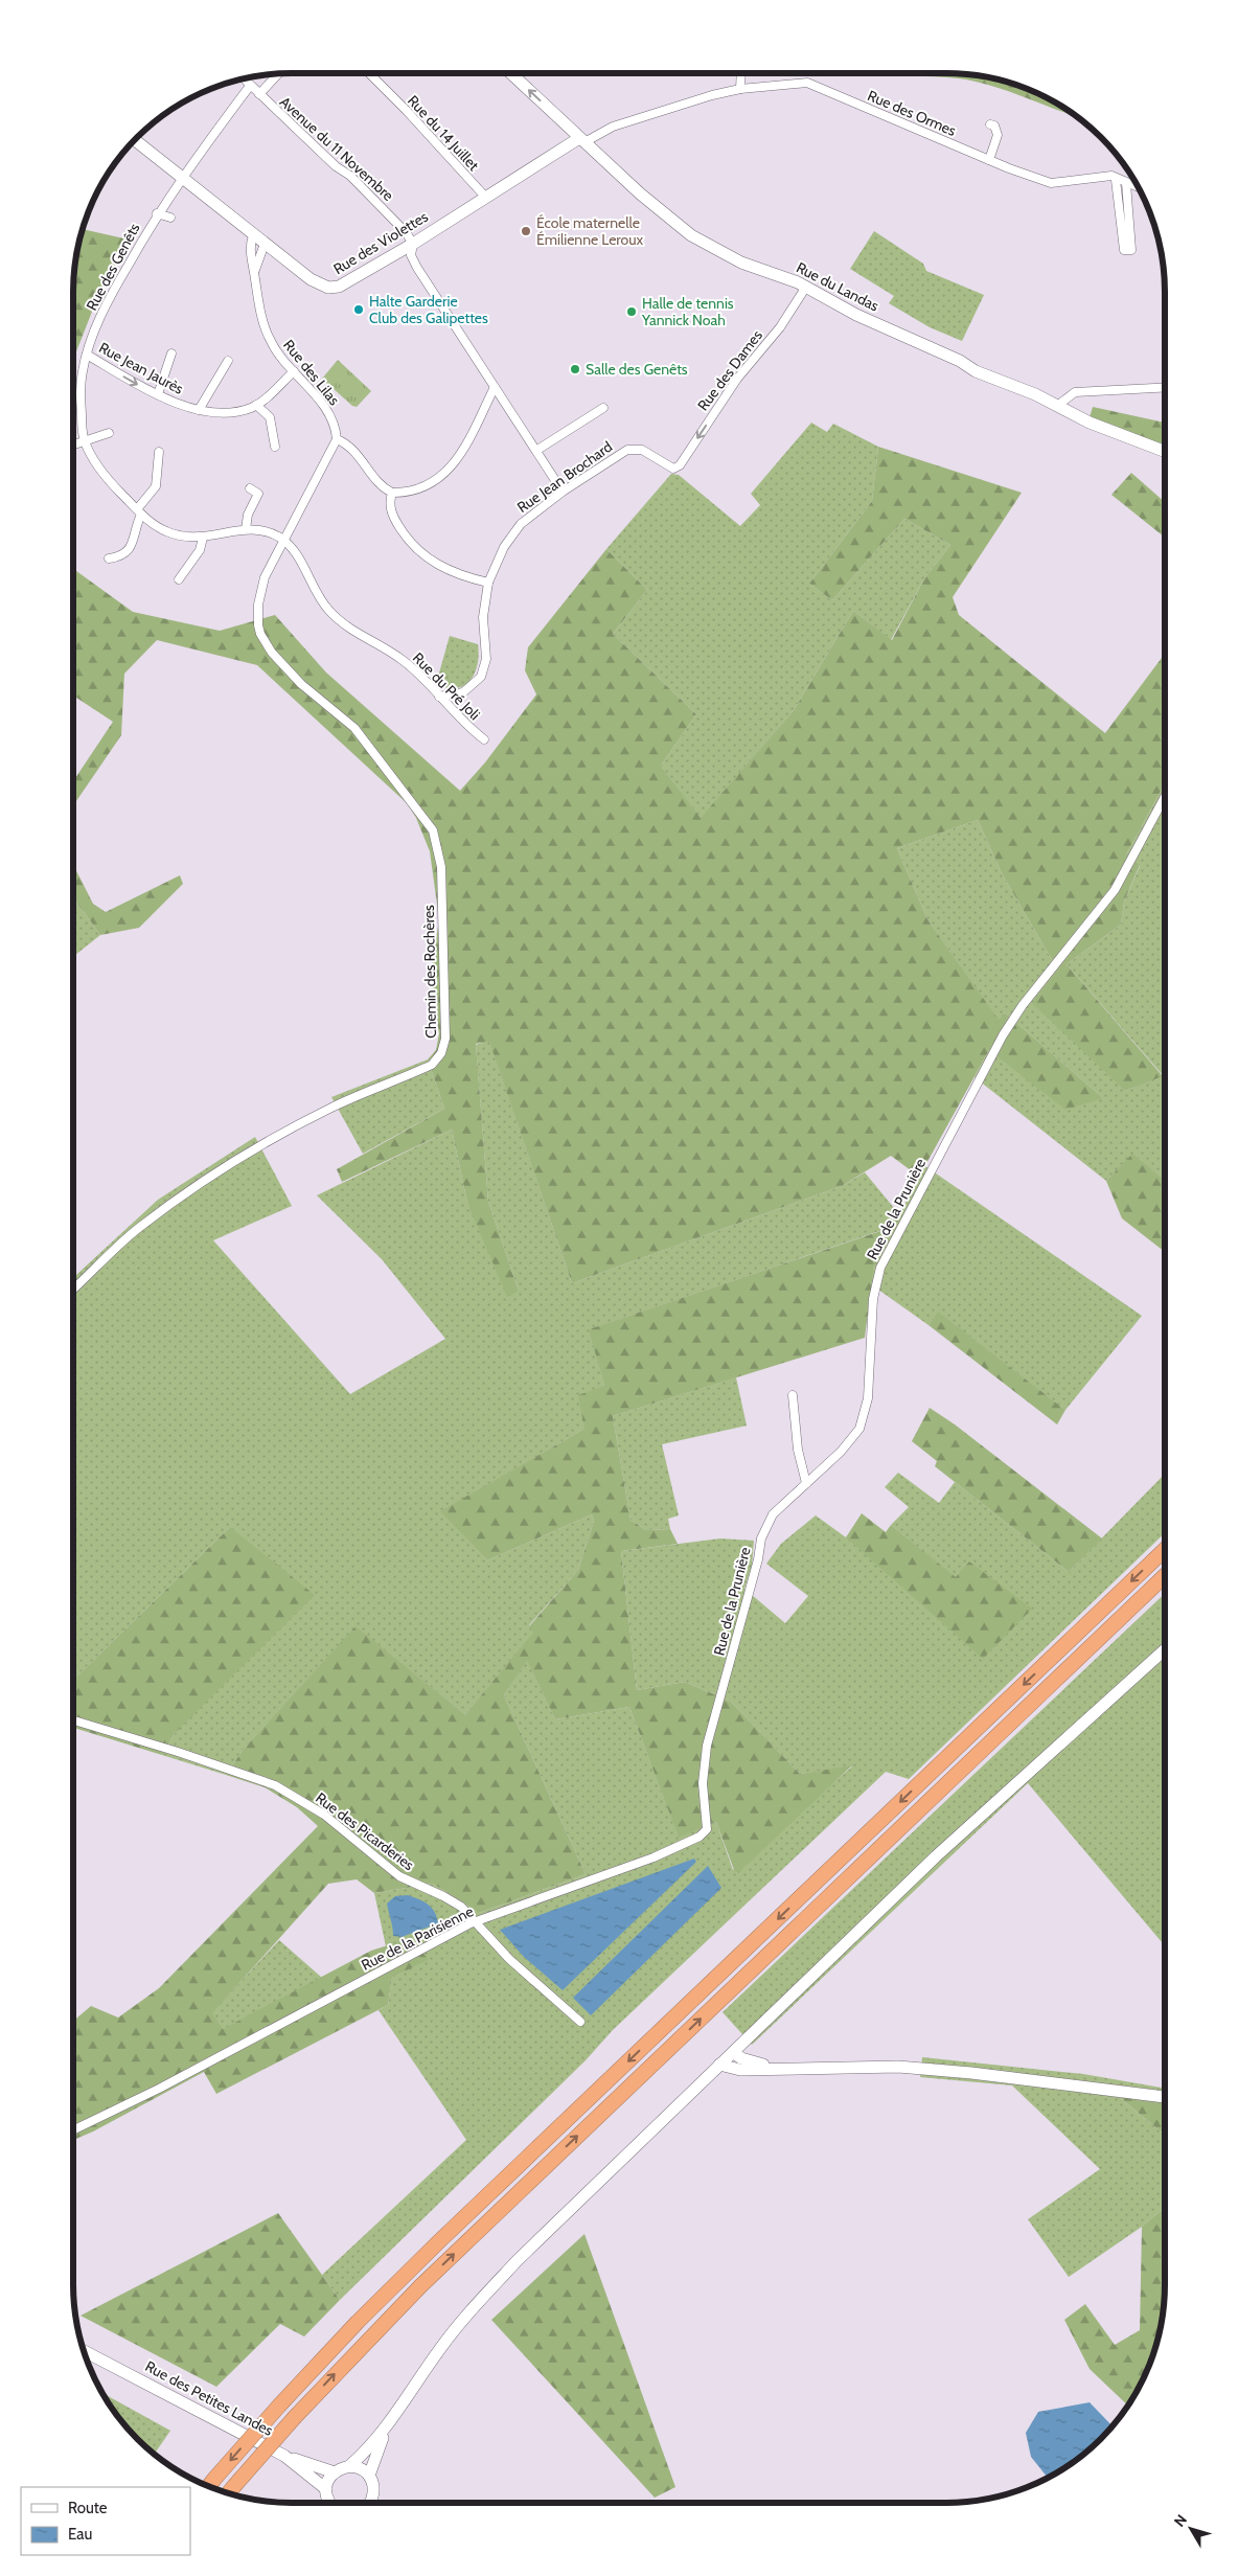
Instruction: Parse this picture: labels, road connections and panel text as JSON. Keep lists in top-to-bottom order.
{
  "streets": {
    "street": [
      "Rue des Ormes",
      "Rue du 14 Juillet",
      "Avenue du 11 Novembre",
      "Rue des Violettes",
      "Rue des Genêts",
      "Rue du Landas",
      "Rue Jean Jaurès",
      "Rue des Dames",
      "Rue des Lilas",
      "Rue Jean Brochard",
      "Rue du Pré Joli",
      "Chemin des Rochères",
      "Rue de la Prunière",
      "Rue des Picarderies",
      "Rue de la Parisienne",
      "Rue des Petites Landes"
    ]
  },
  "crossings": [
    ["Rue des Ormes", "Rue des Violettes"],
    ["Rue des Ormes", "Rue du Landas"],
    ["Rue du 14 Juillet", "Rue des Violettes"],
    ["Avenue du 11 Novembre", "Rue des Violettes"],
    ["Avenue du 11 Novembre", "Rue des Genêts"],
    ["Rue des Violettes", "Rue des Genêts"],
    ["Rue des Violettes", "Rue du Landas"],
    ["Rue des Violettes", "Rue des Lilas"],
    ["Rue des Genêts", "Rue Jean Jaurès"],
    ["Rue des Genêts", "Rue du Pré Joli"],
    ["Rue des Genêts", "Chemin des Rochères"],
    ["Rue du Landas", "Rue des Dames"],
    ["Rue Jean Jaurès", "Rue des Lilas"],
    ["Rue des Dames", "Rue Jean Brochard"],
    ["Rue Jean Brochard", "Rue du Pré Joli"],
    ["Rue du Pré Joli", "Chemin des Rochères"],
    ["Rue de la Prunière", "Rue de la Parisienne"],
    ["Rue des Picarderies", "Rue de la Parisienne"]
  ],
  "one_way": ["Rue des Dames"],
  "places": [
    "École maternelle Émilienne Leroux",
    "Halte Garderie Club des Galipettes",
    "Halle de tennis Yannick Noah",
    "Salle des Genêts"
  ],
  "legend": ["Route", "Eau"],
  "north": "top left"
}
